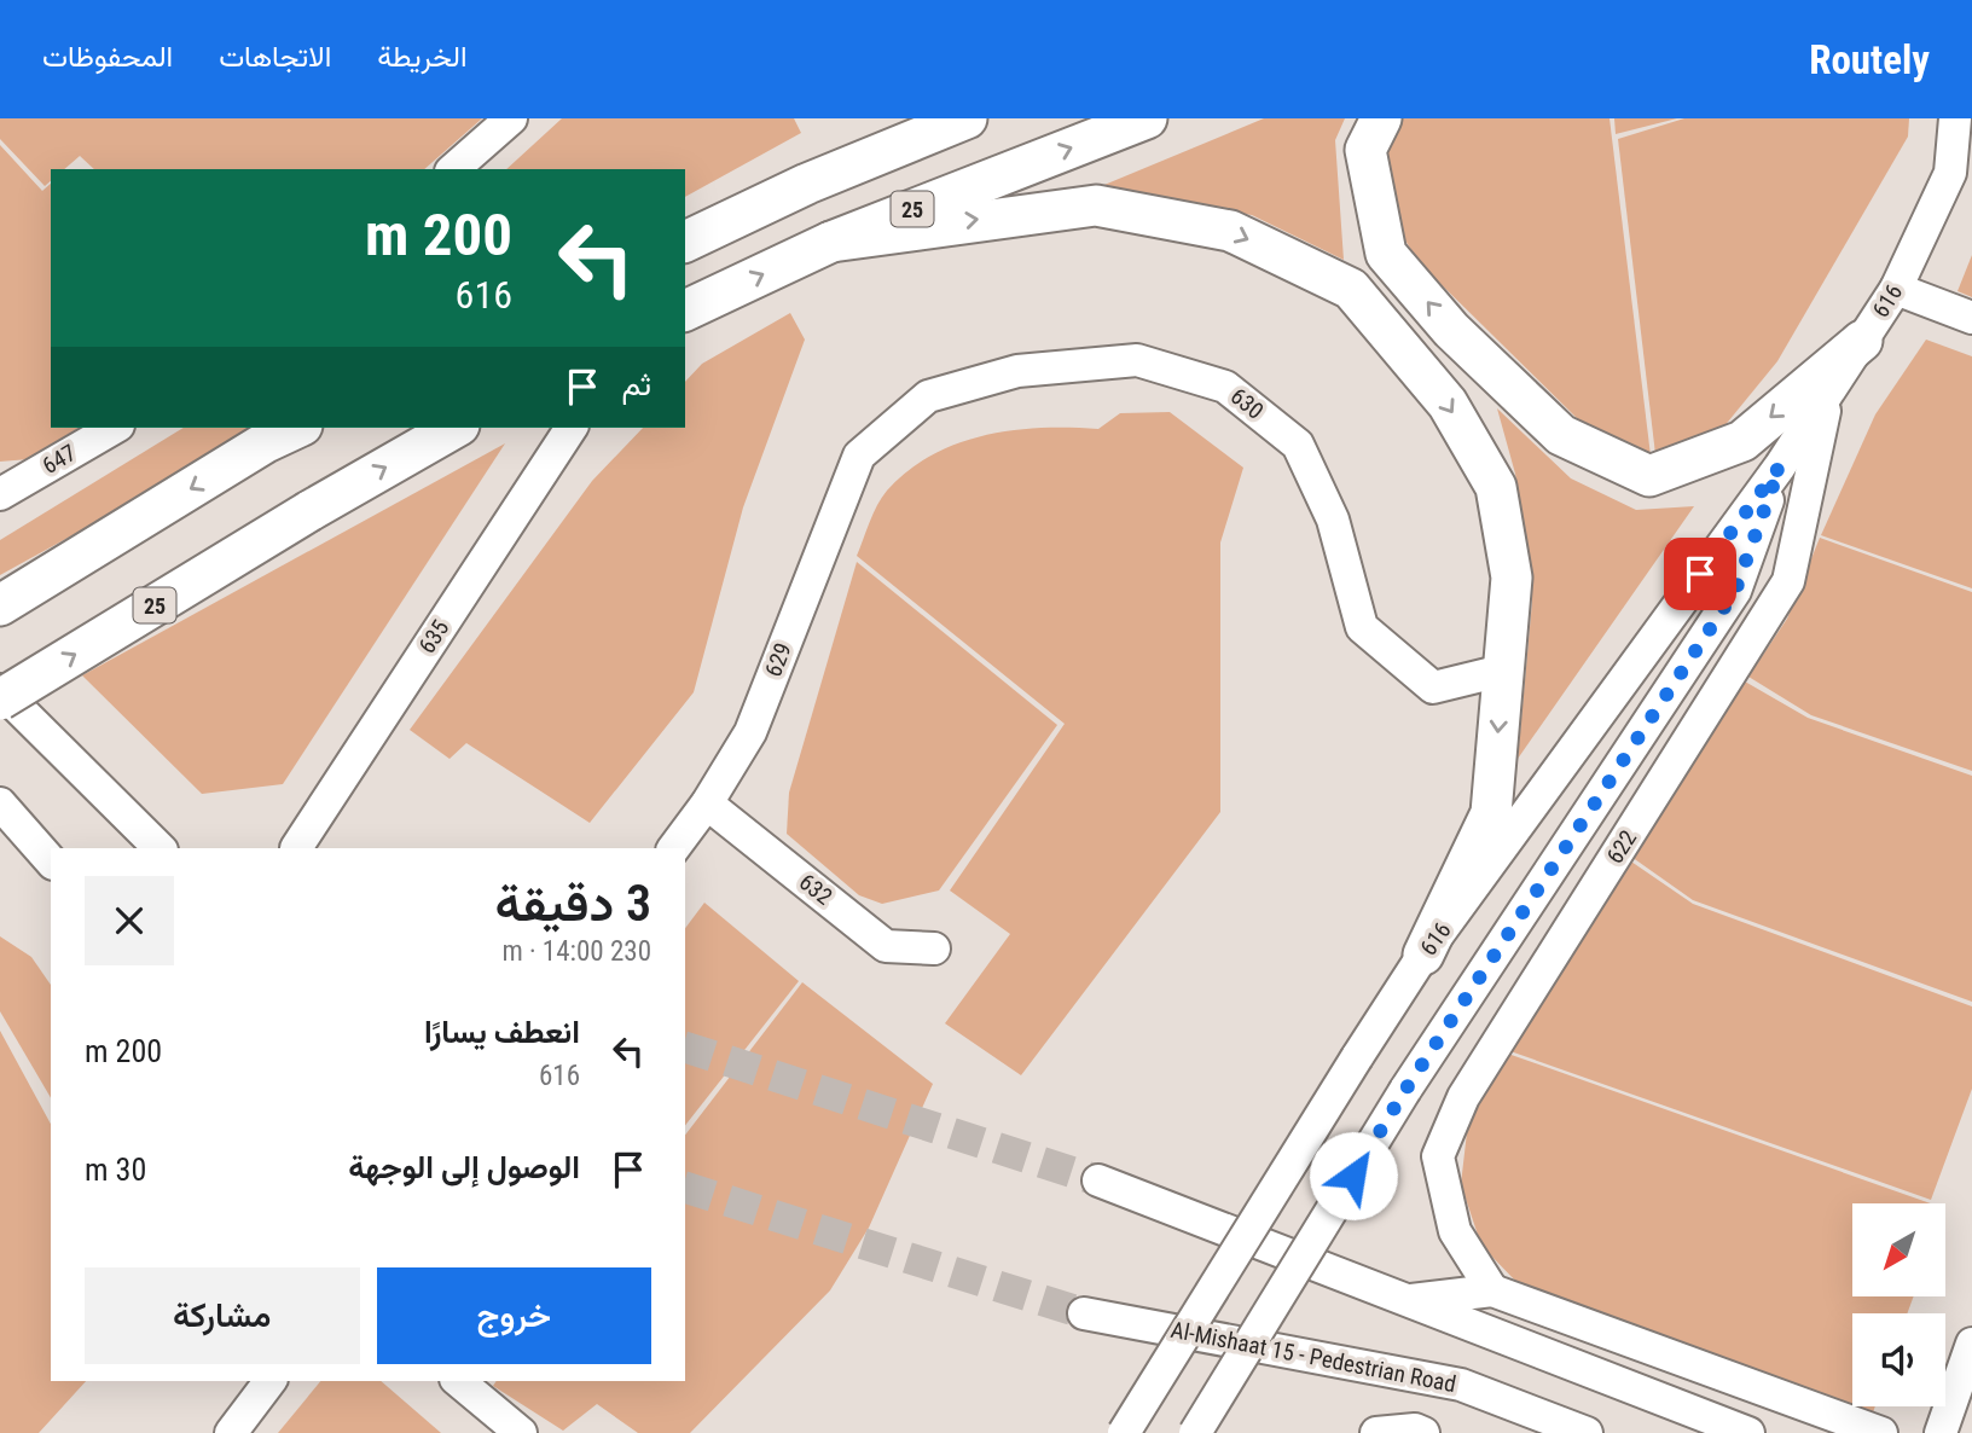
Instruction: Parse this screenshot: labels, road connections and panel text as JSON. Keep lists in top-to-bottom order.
{
  "streets": {
    "main road": ["25"],
    "street": [
      "616",
      "630",
      "647",
      "635",
      "629",
      "622",
      "632",
      "Al-Mishaat 15 - Pedestrian Road"
    ]
  },
  "crossings": [
    ["616", "622"],
    ["630", "629"],
    ["629", "632"]
  ],
  "north": "bottom left",
  "page": {
    "header": "Routely",
    "nav": ["الخريطة", "الاتجاهات", "المحفوظات"],
    "turn": ["200 m", "616"],
    "then": "ثم",
    "heading": ["3 دقيقة", "230 m · 14:00"],
    "list": [
      {
        "name": "انعطف يسارًا",
        "note": "616",
        "value": "200 m"
      },
      {
        "name": "الوصول إلى الوجهة",
        "value": "30 m"
      }
    ],
    "buttons": ["خروج", "مشاركة"]
  }
}
